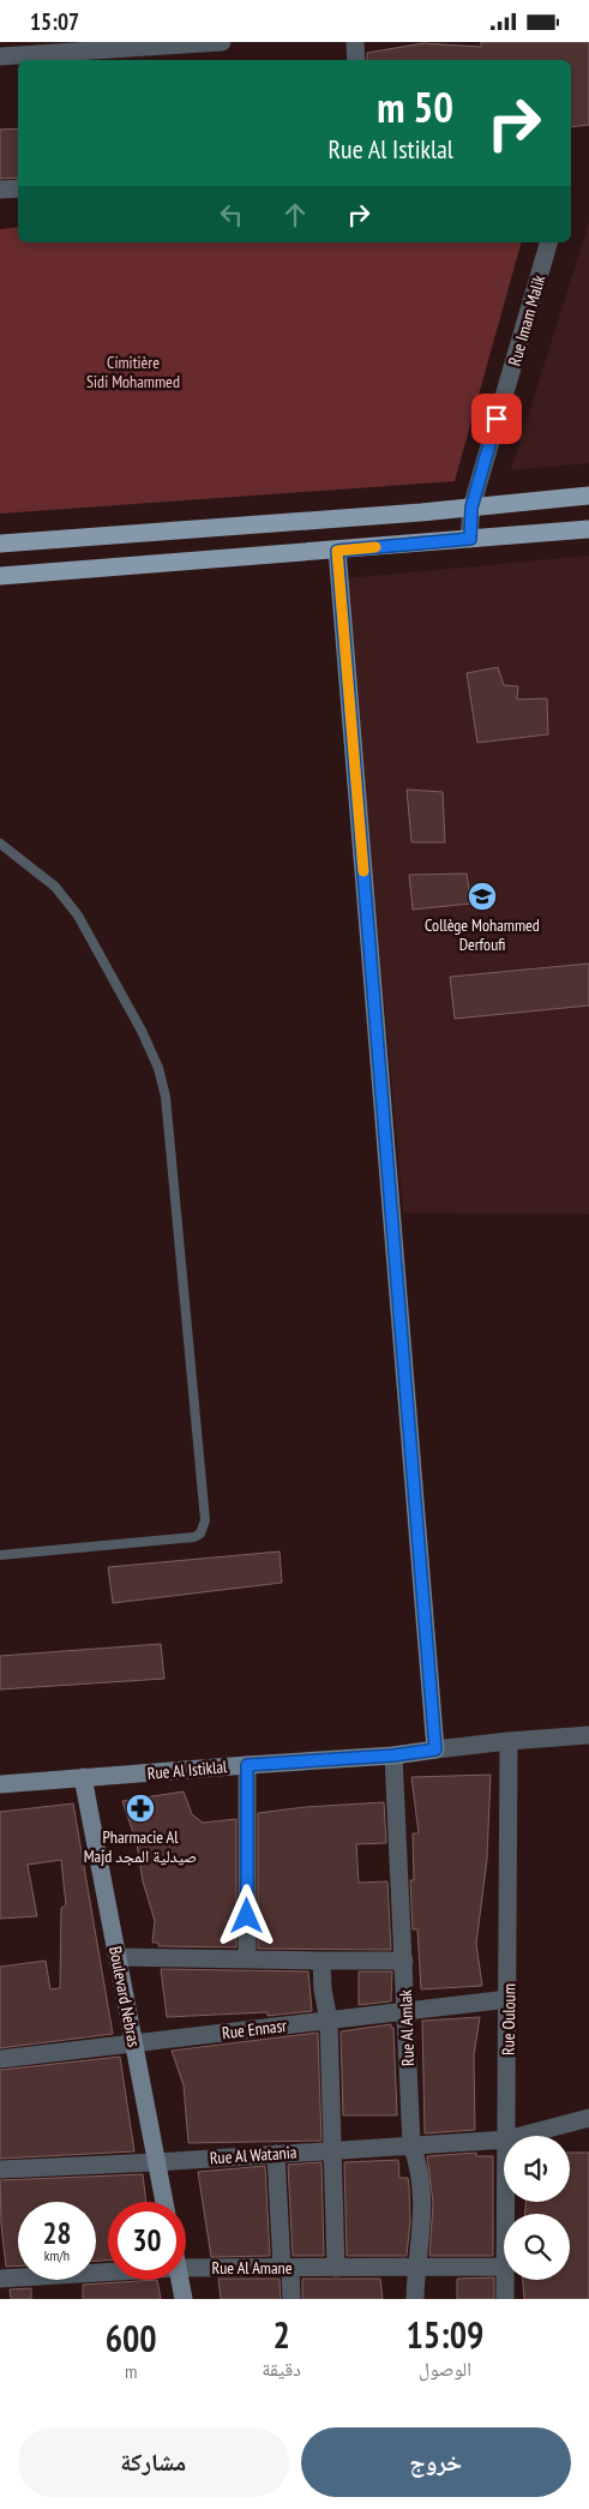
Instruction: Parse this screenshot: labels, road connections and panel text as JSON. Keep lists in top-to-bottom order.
{
  "streets": {
    "street": [
      "Rue Imam Malik",
      "Rue Al Istiklal",
      "Boulevard Nebras",
      "Rue Ouloum",
      "Rue Al Amlak",
      "Rue Ennasr",
      "Rue Al Watania",
      "Rue Al Amane"
    ]
  },
  "crossings": [
    ["Rue Al Istiklal", "Boulevard Nebras"],
    ["Rue Al Istiklal", "Rue Ouloum"],
    ["Rue Al Istiklal", "Rue Al Amlak"],
    ["Boulevard Nebras", "Rue Ennasr"],
    ["Boulevard Nebras", "Rue Al Watania"],
    ["Rue Ouloum", "Rue Ennasr"],
    ["Rue Al Amlak", "Rue Ennasr"],
    ["Rue Al Amlak", "Rue Al Watania"],
    ["Rue Al Amlak", "Rue Al Amane"]
  ],
  "parks": ["Cimitière Sidi Mohammed"],
  "places": {
    "school or university": ["Collège Mohammed Derfoufi"],
    "pharmacy": ["Pharmacie Al Majd صيدلية المجد"]
  },
  "page": {
    "status": "15:07",
    "turn": ["50 m", "Rue Al Istiklal"],
    "speed": "28 km/h",
    "limit": "30",
    "eta": [
      "15:09",
      "الوصول",
      "2",
      "دقيقة",
      "600",
      "m"
    ],
    "buttons": ["خروج", "مشاركة"]
  }
}
